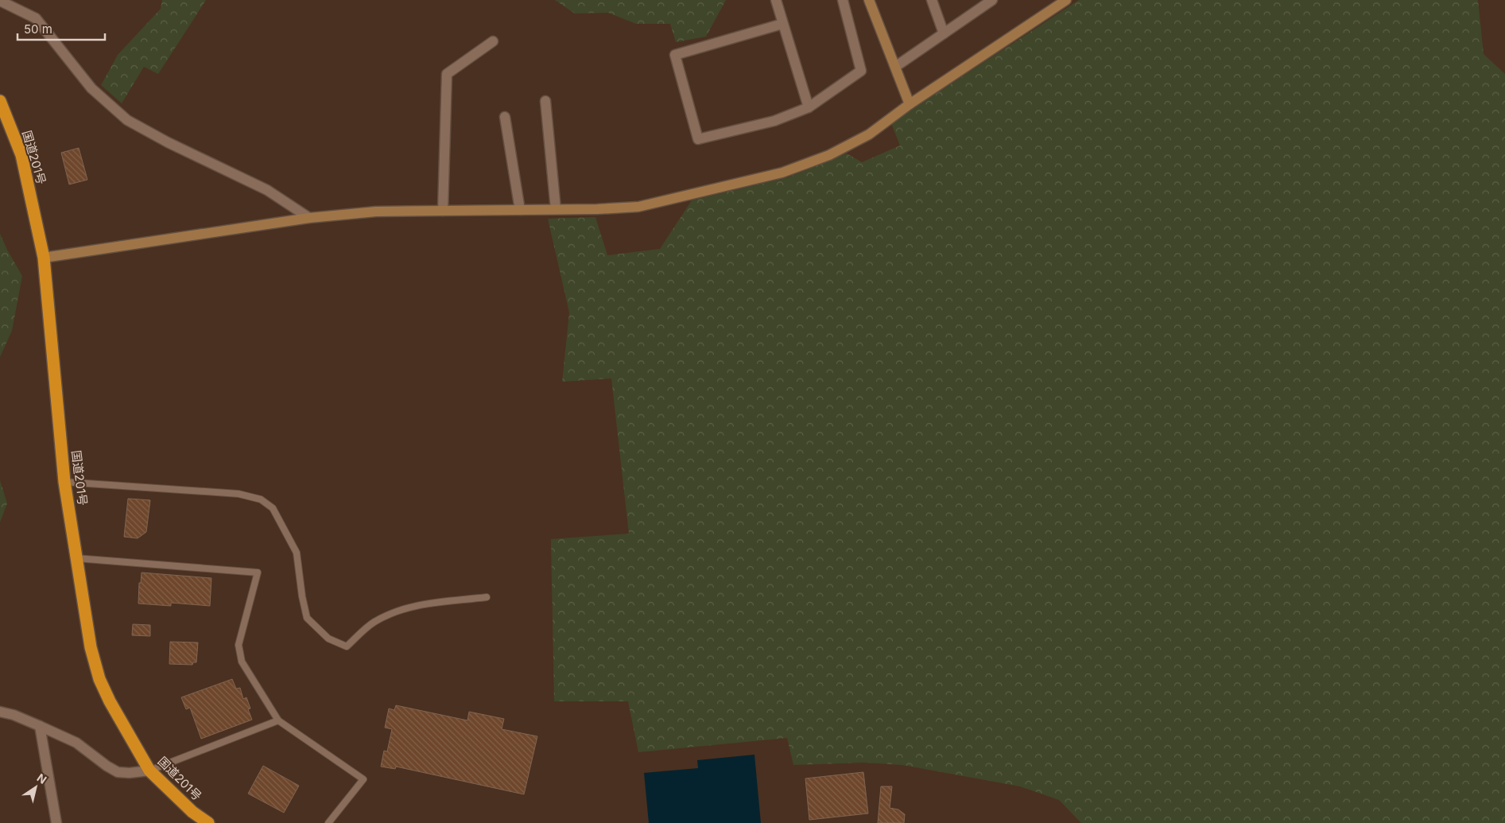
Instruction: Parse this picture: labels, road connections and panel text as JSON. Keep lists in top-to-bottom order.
{
  "streets": {
    "highway": ["国道201号"]
  },
  "scale_bar": "50 m",
  "north": "top right"
}
